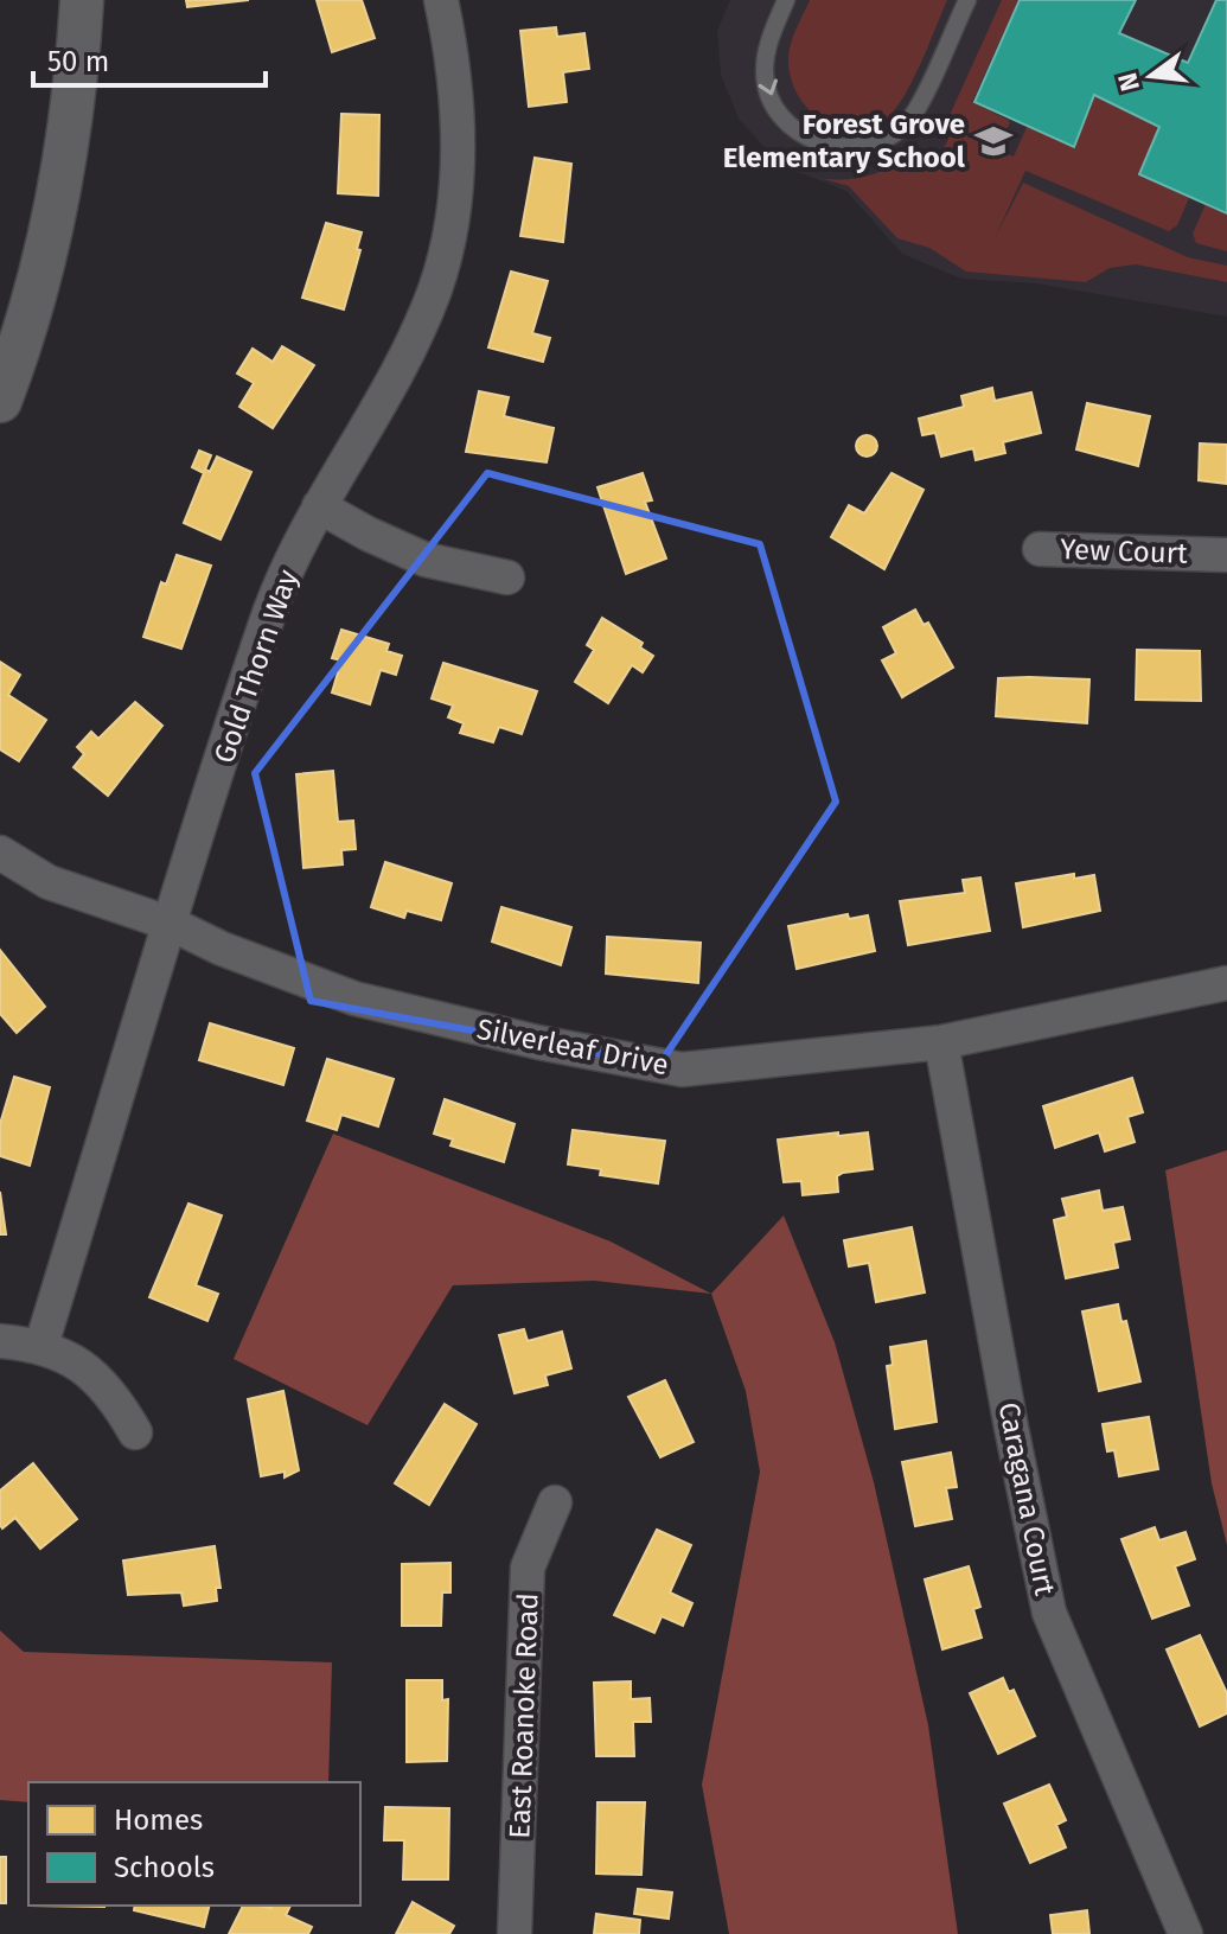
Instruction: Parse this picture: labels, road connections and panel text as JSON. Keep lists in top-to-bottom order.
{
  "streets": {
    "street": [
      "Yew Court",
      "Gold Thorn Way",
      "Silverleaf Drive",
      "Caragana Court",
      "East Roanoke Road"
    ]
  },
  "crossings": [
    ["Gold Thorn Way", "Silverleaf Drive"],
    ["Silverleaf Drive", "Caragana Court"]
  ],
  "places": {
    "school or university": ["Forest Grove Elementary School"]
  },
  "legend": ["Homes", "Schools"],
  "scale_bar": "50 m",
  "north": "left"
}
